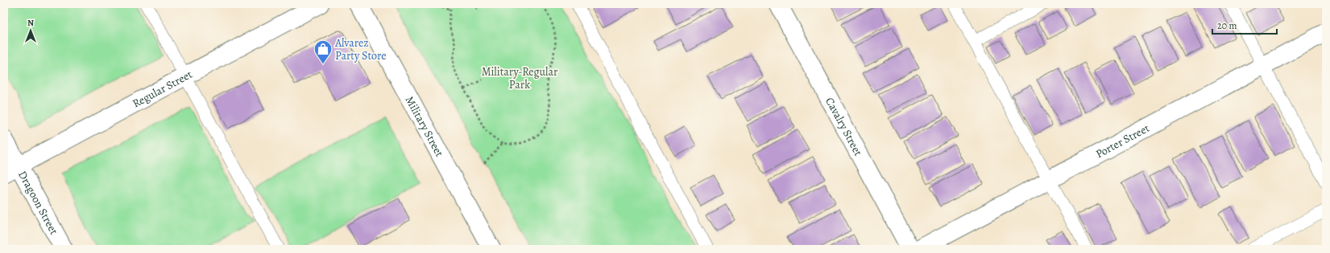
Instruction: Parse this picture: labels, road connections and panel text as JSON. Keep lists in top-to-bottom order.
{
  "streets": {
    "street": [
      "Regular Street",
      "Military Street",
      "Cavalry Street",
      "Porter Street",
      "Dragoon Street"
    ]
  },
  "crossings": [
    ["Regular Street", "Dragoon Street"]
  ],
  "parks": ["Military-Regular Park"],
  "places": {
    "shop": ["Alvarez Party Store"]
  },
  "scale_bar": "20 m",
  "north": "top"
}
